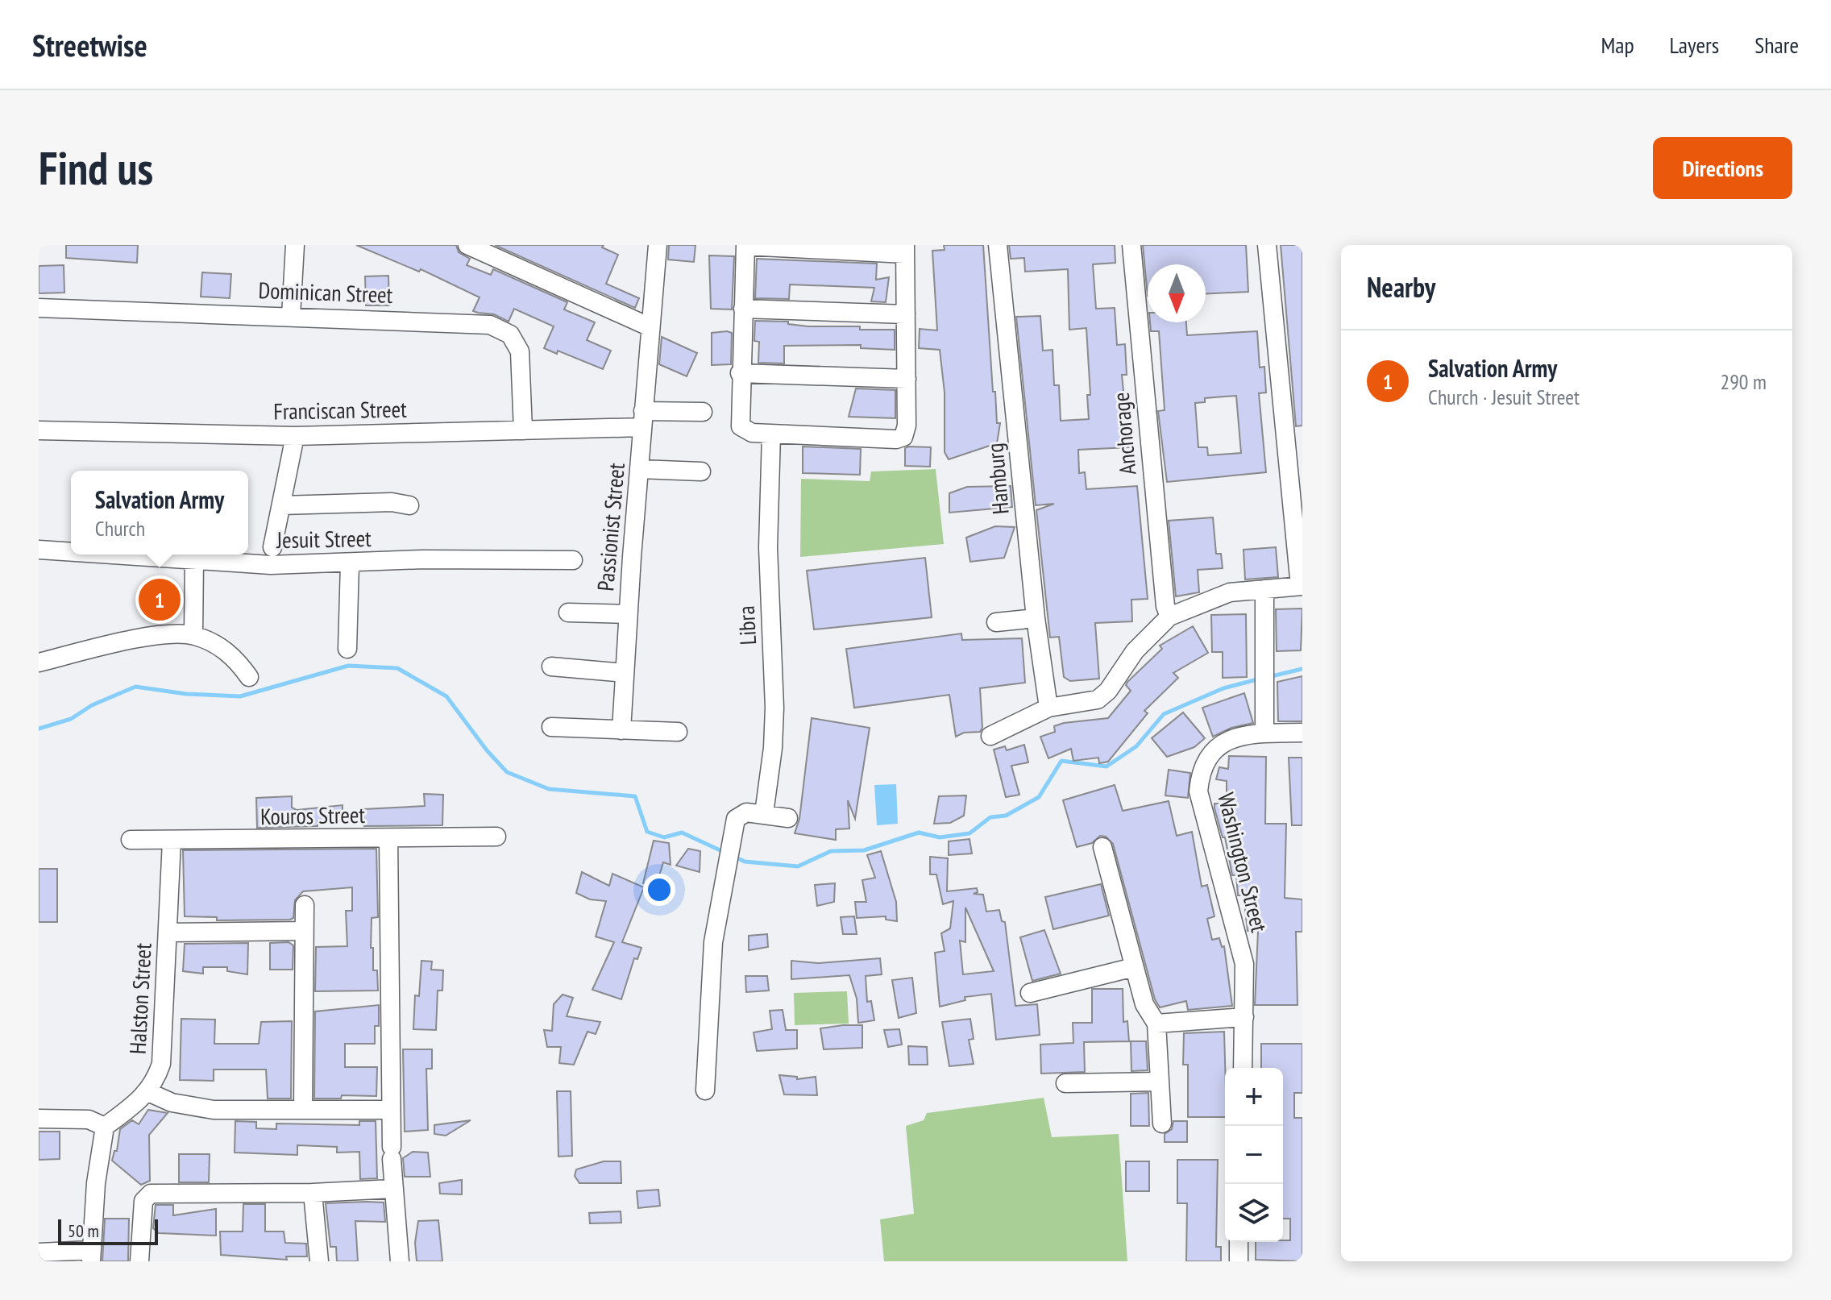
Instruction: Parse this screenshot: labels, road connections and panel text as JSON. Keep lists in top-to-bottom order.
{
  "streets": {
    "street": [
      "Dominican Street",
      "Franciscan Street",
      "Anchorage",
      "Hamburg",
      "Passionist Street",
      "Jesuit Street",
      "Libra",
      "Kouros Street",
      "Washington Street",
      "Halston Street"
    ]
  },
  "crossings": [
    ["Dominican Street", "Franciscan Street"],
    ["Franciscan Street", "Passionist Street"],
    ["Kouros Street", "Halston Street"]
  ],
  "scale_bar": "50 m",
  "north": "bottom",
  "page": {
    "header": "Streetwise",
    "nav": ["Map", "Layers", "Share"],
    "buttons": "Directions",
    "title": "Find us",
    "heading": "Nearby",
    "list": [
      {
        "mark": "1",
        "name": "Salvation Army",
        "note": "Church · Jesuit Street",
        "value": "290 m"
      }
    ],
    "popup": ["Salvation Army", "Church"],
    "pins": "1",
    "map_buttons": ["+", "−"],
    "scale": "50 m"
  }
}
